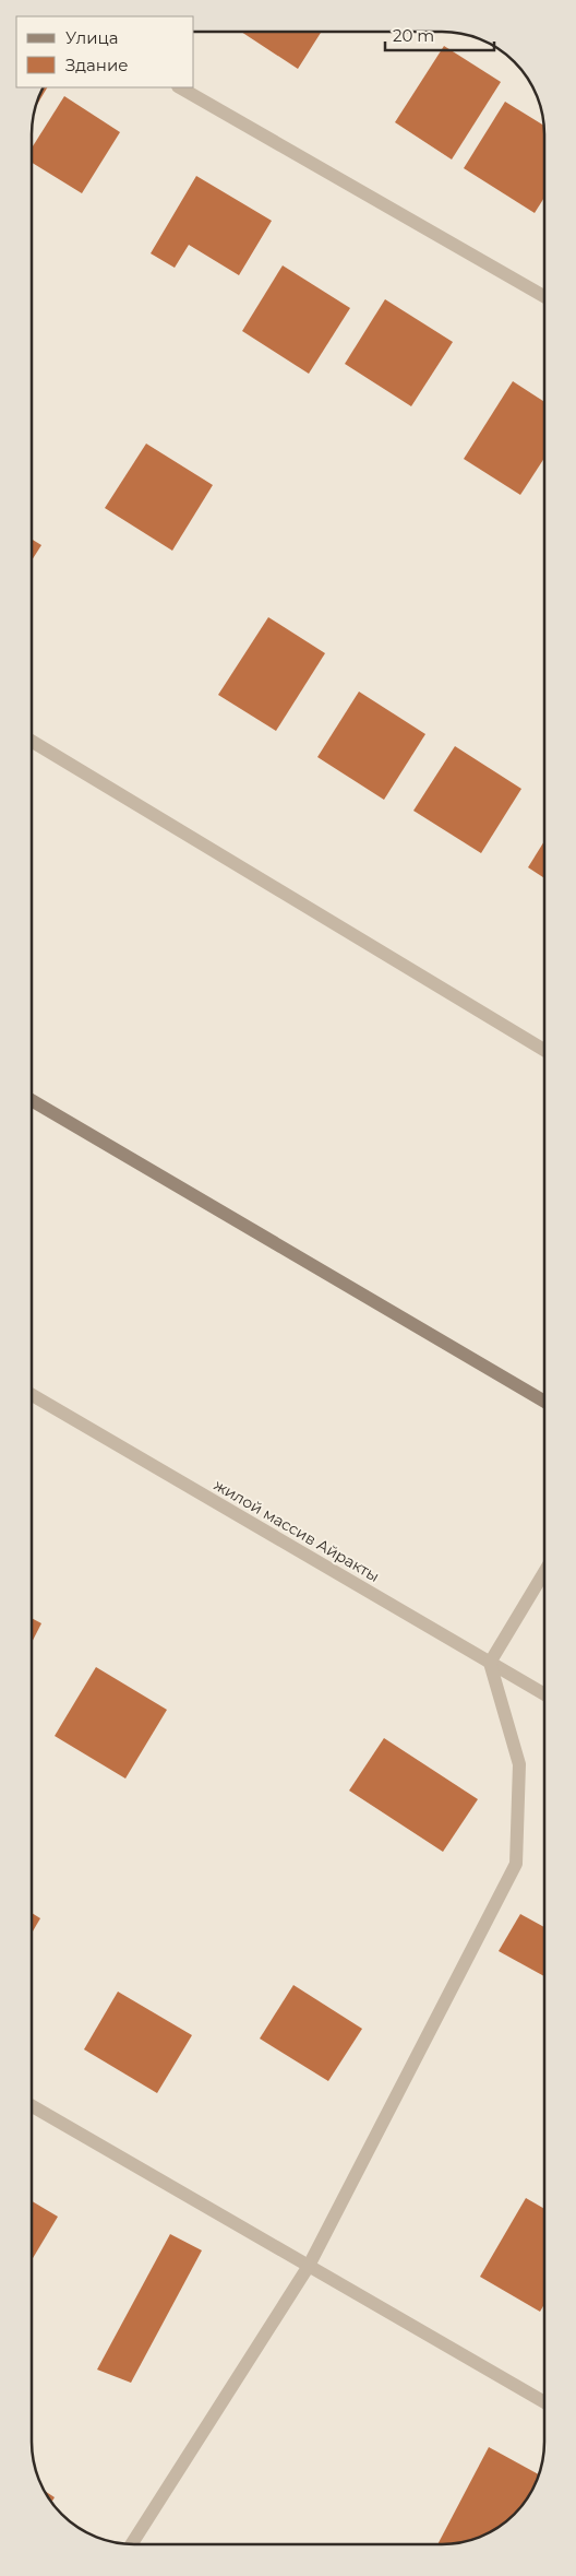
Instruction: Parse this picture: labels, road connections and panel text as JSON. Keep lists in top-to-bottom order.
{
  "streets": {
    "street": ["жилой массив Айракты"]
  },
  "legend": ["Улица", "Здание"],
  "scale_bar": "20 m"
}
